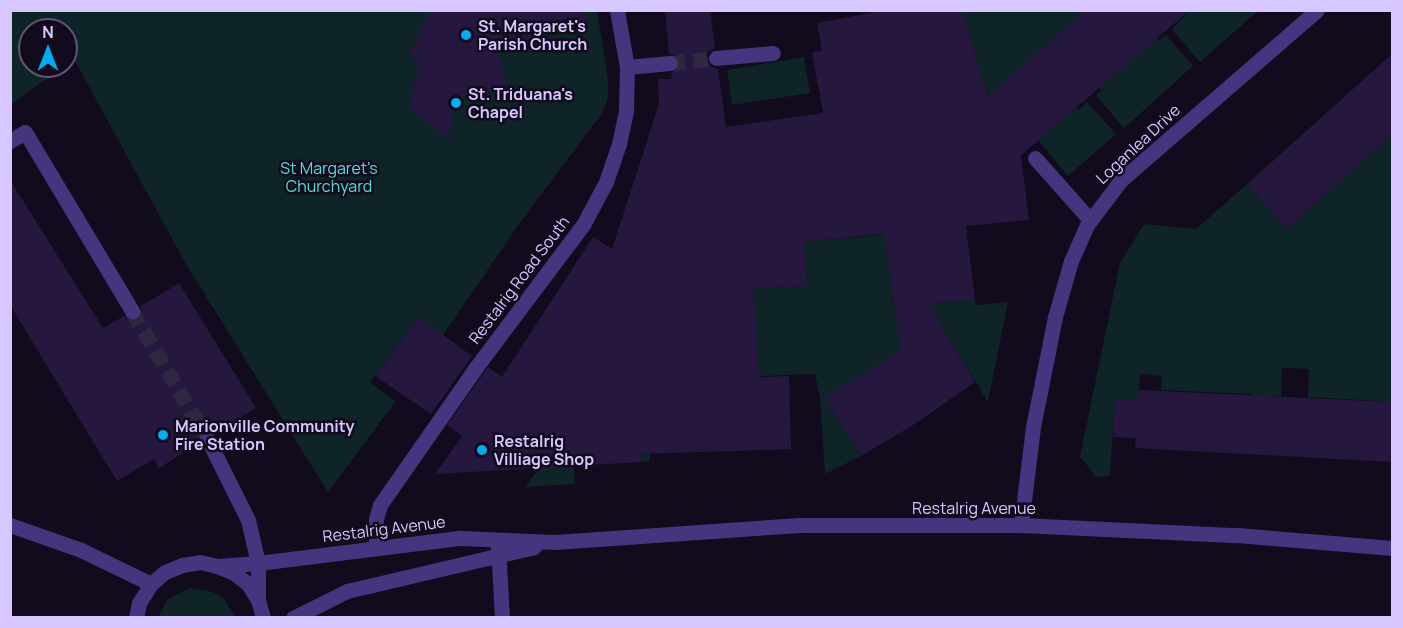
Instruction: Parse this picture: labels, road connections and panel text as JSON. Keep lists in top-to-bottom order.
{
  "streets": {
    "street": ["Loganlea Drive", "Restalrig Road South", "Restalrig Avenue"]
  },
  "crossings": [
    ["Loganlea Drive", "Restalrig Avenue"],
    ["Restalrig Road South", "Restalrig Avenue"]
  ],
  "parks": ["St Margaret's Churchyard"],
  "places": [
    "St. Margaret's Parish Church",
    "St. Triduana's Chapel",
    "Marionville Community Fire Station",
    "Restalrig Villiage Shop"
  ],
  "north": "top"
}
